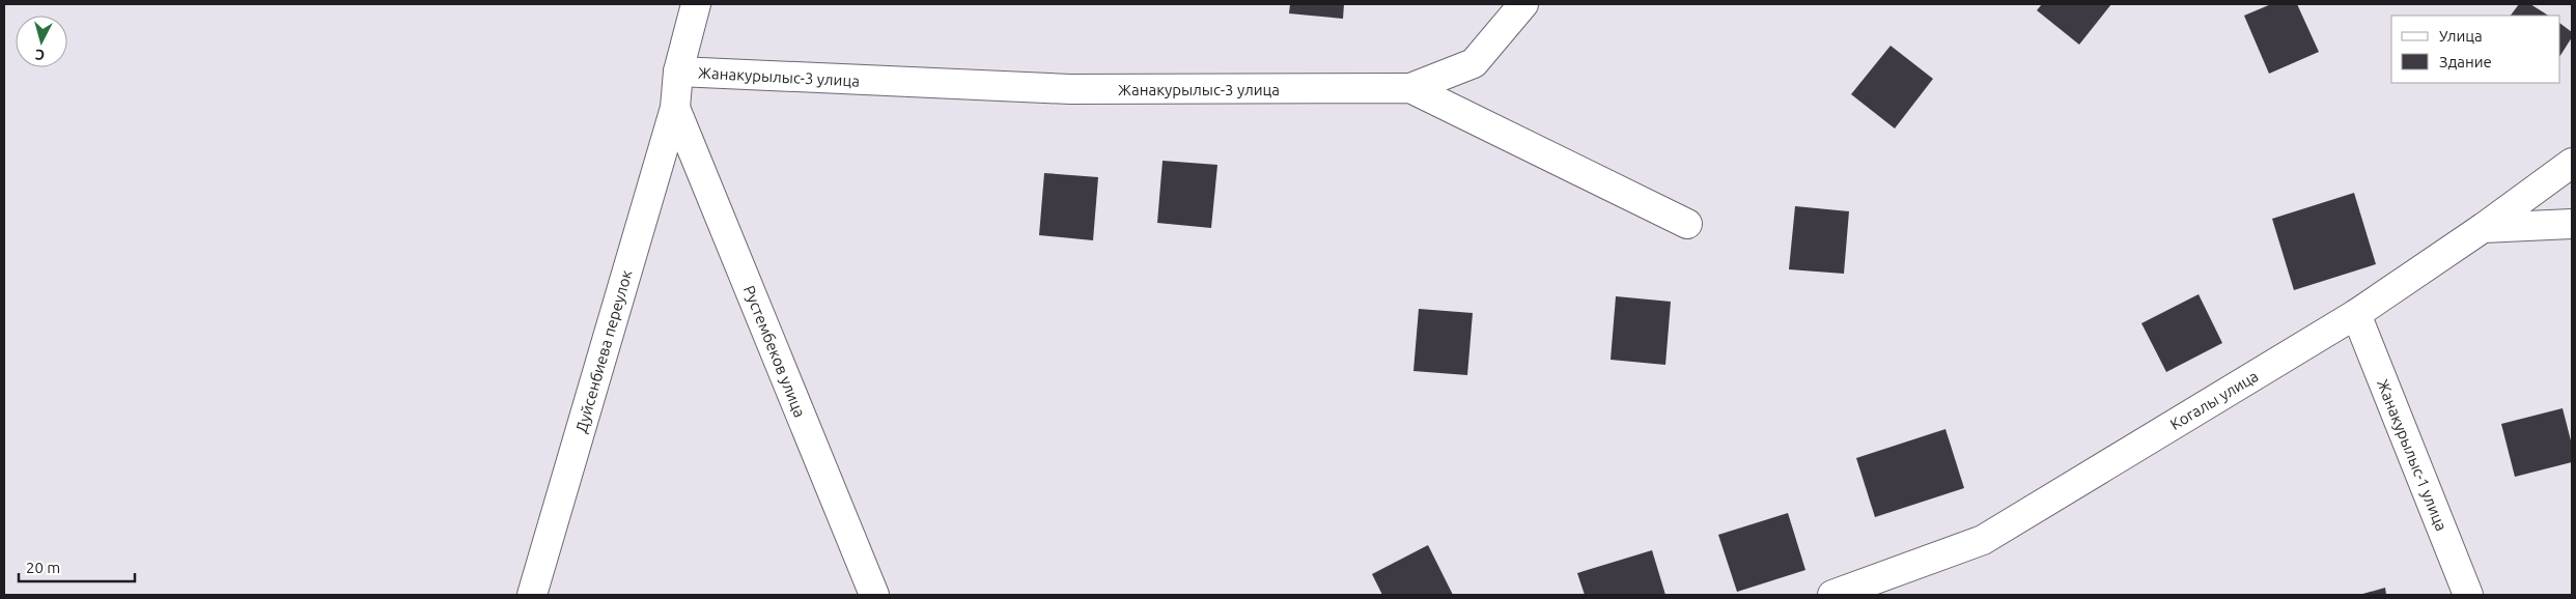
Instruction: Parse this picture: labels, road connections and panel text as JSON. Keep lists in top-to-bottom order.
{
  "streets": {
    "street": [
      "Жанакурылыс-3 улица",
      "Дуйсенбиева переулок",
      "Рустембеков улица",
      "Когалы улица",
      "Жанакурылыс-1 улица"
    ]
  },
  "crossings": [
    ["Жанакурылыс-3 улица", "Дуйсенбиева переулок"],
    ["Дуйсенбиева переулок", "Рустембеков улица"],
    ["Когалы улица", "Жанакурылыс-1 улица"]
  ],
  "legend": ["Улица", "Здание"],
  "scale_bar": "20 m",
  "north": "bottom"
}
